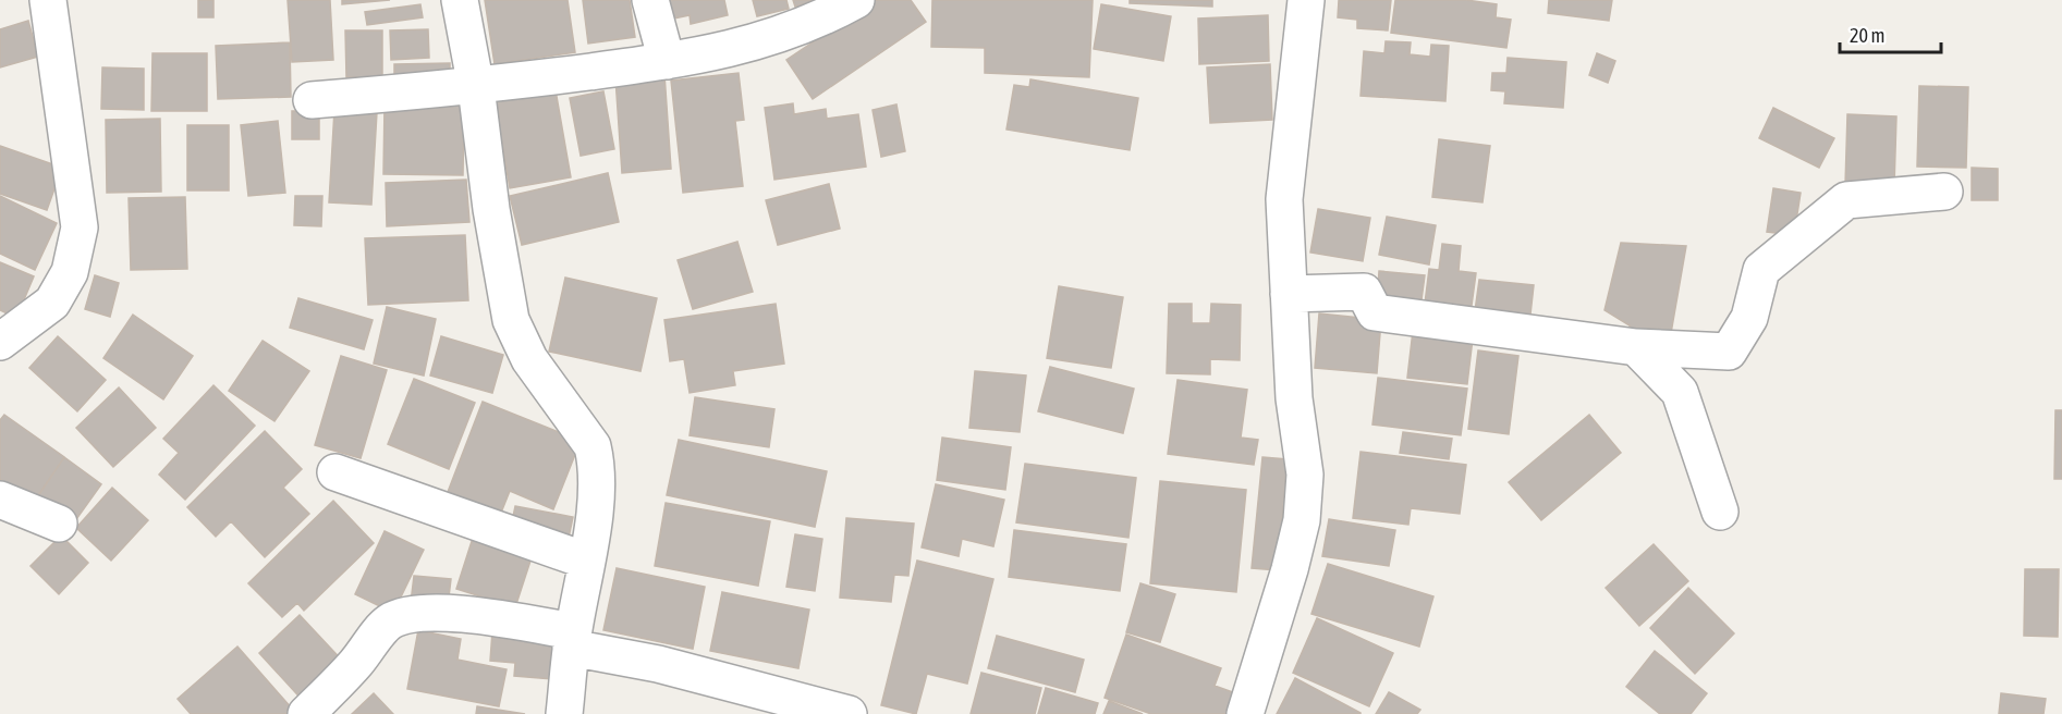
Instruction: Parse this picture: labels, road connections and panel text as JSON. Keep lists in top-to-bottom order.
{
  "scale_bar": "20 m"
}
